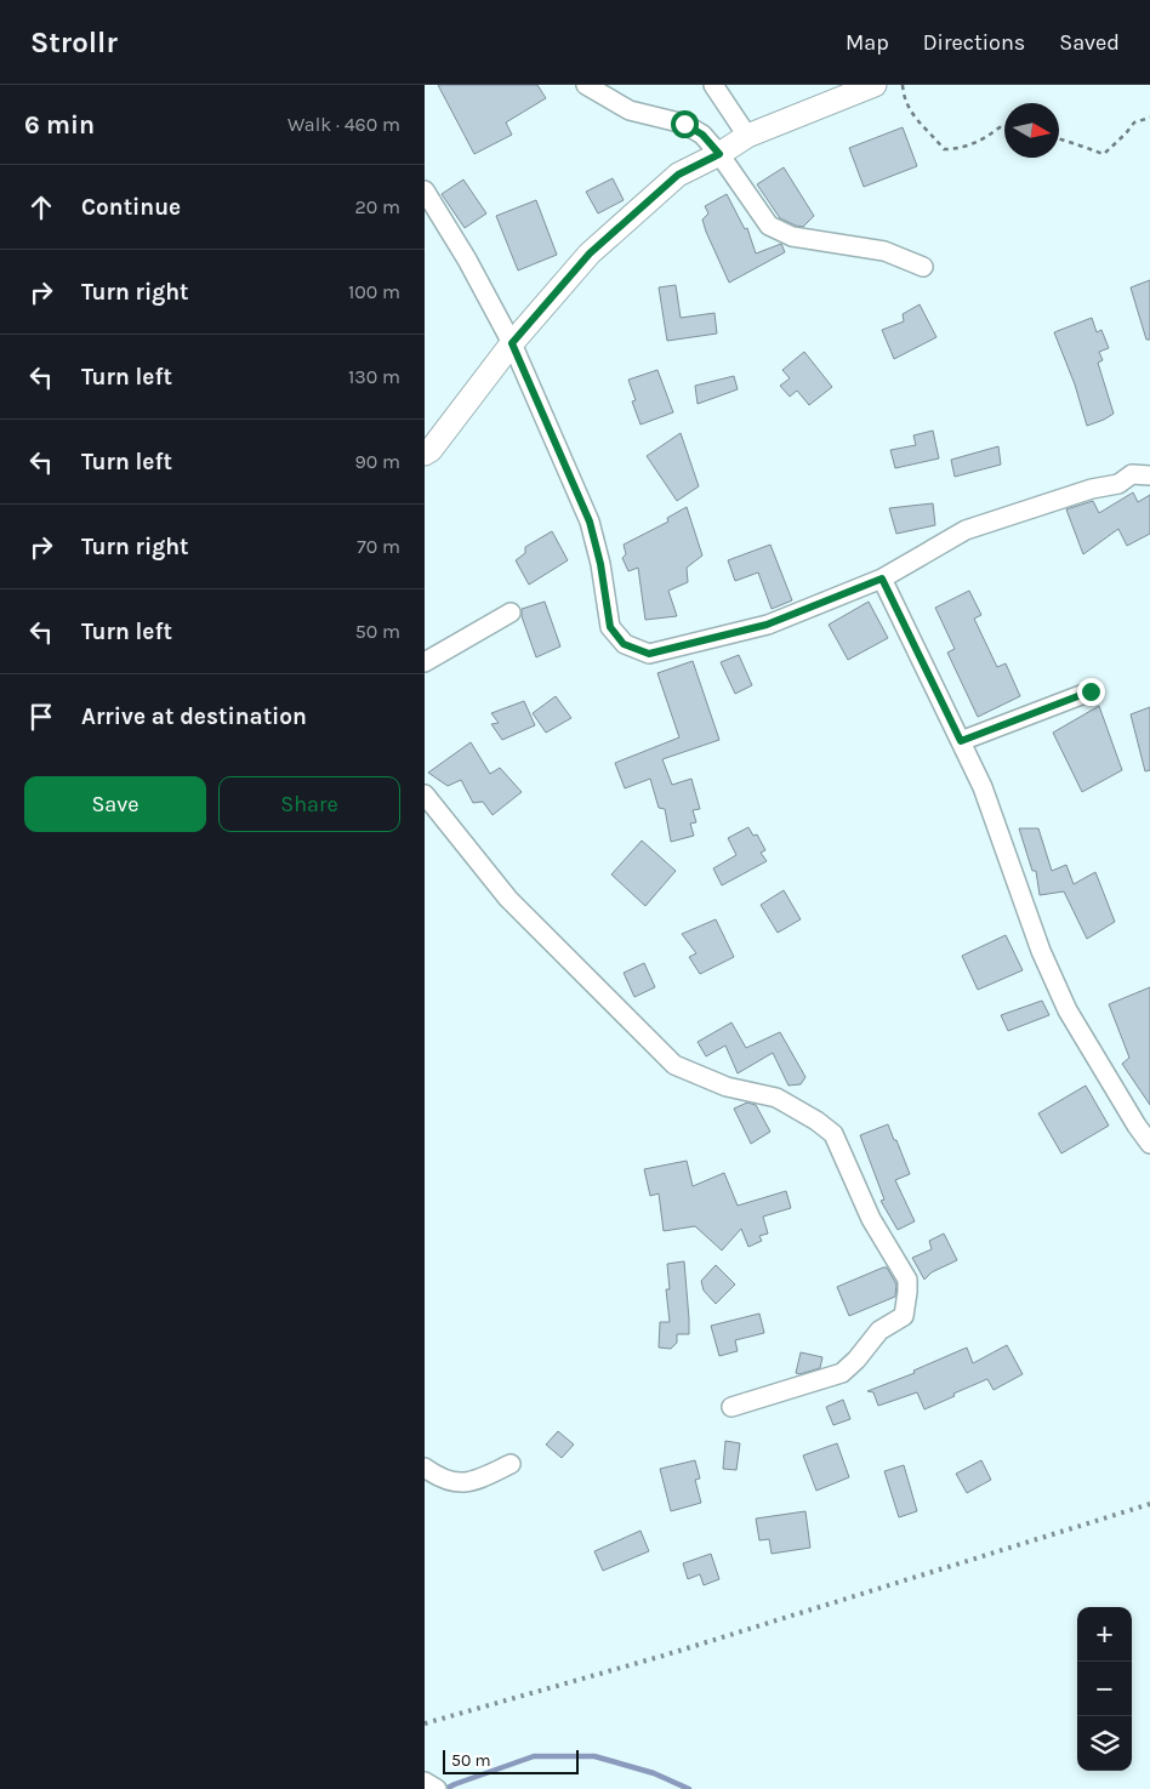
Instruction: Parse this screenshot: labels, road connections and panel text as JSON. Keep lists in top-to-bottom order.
{
  "scale_bar": "50 m",
  "north": "right",
  "page": {
    "header": "Strollr",
    "nav": ["Map", "Directions", "Saved"],
    "heading": ["6 min", "Walk · 460 m"],
    "list": [
      ["Continue", "20 m"],
      ["Turn right", "100 m"],
      ["Turn left", "130 m"],
      ["Turn left", "90 m"],
      ["Turn right", "70 m"],
      ["Turn left", "50 m"],
      "Arrive at destination"
    ],
    "buttons": ["Save", "Share"],
    "map_buttons": ["+", "−"],
    "scale": "50 m"
  }
}
